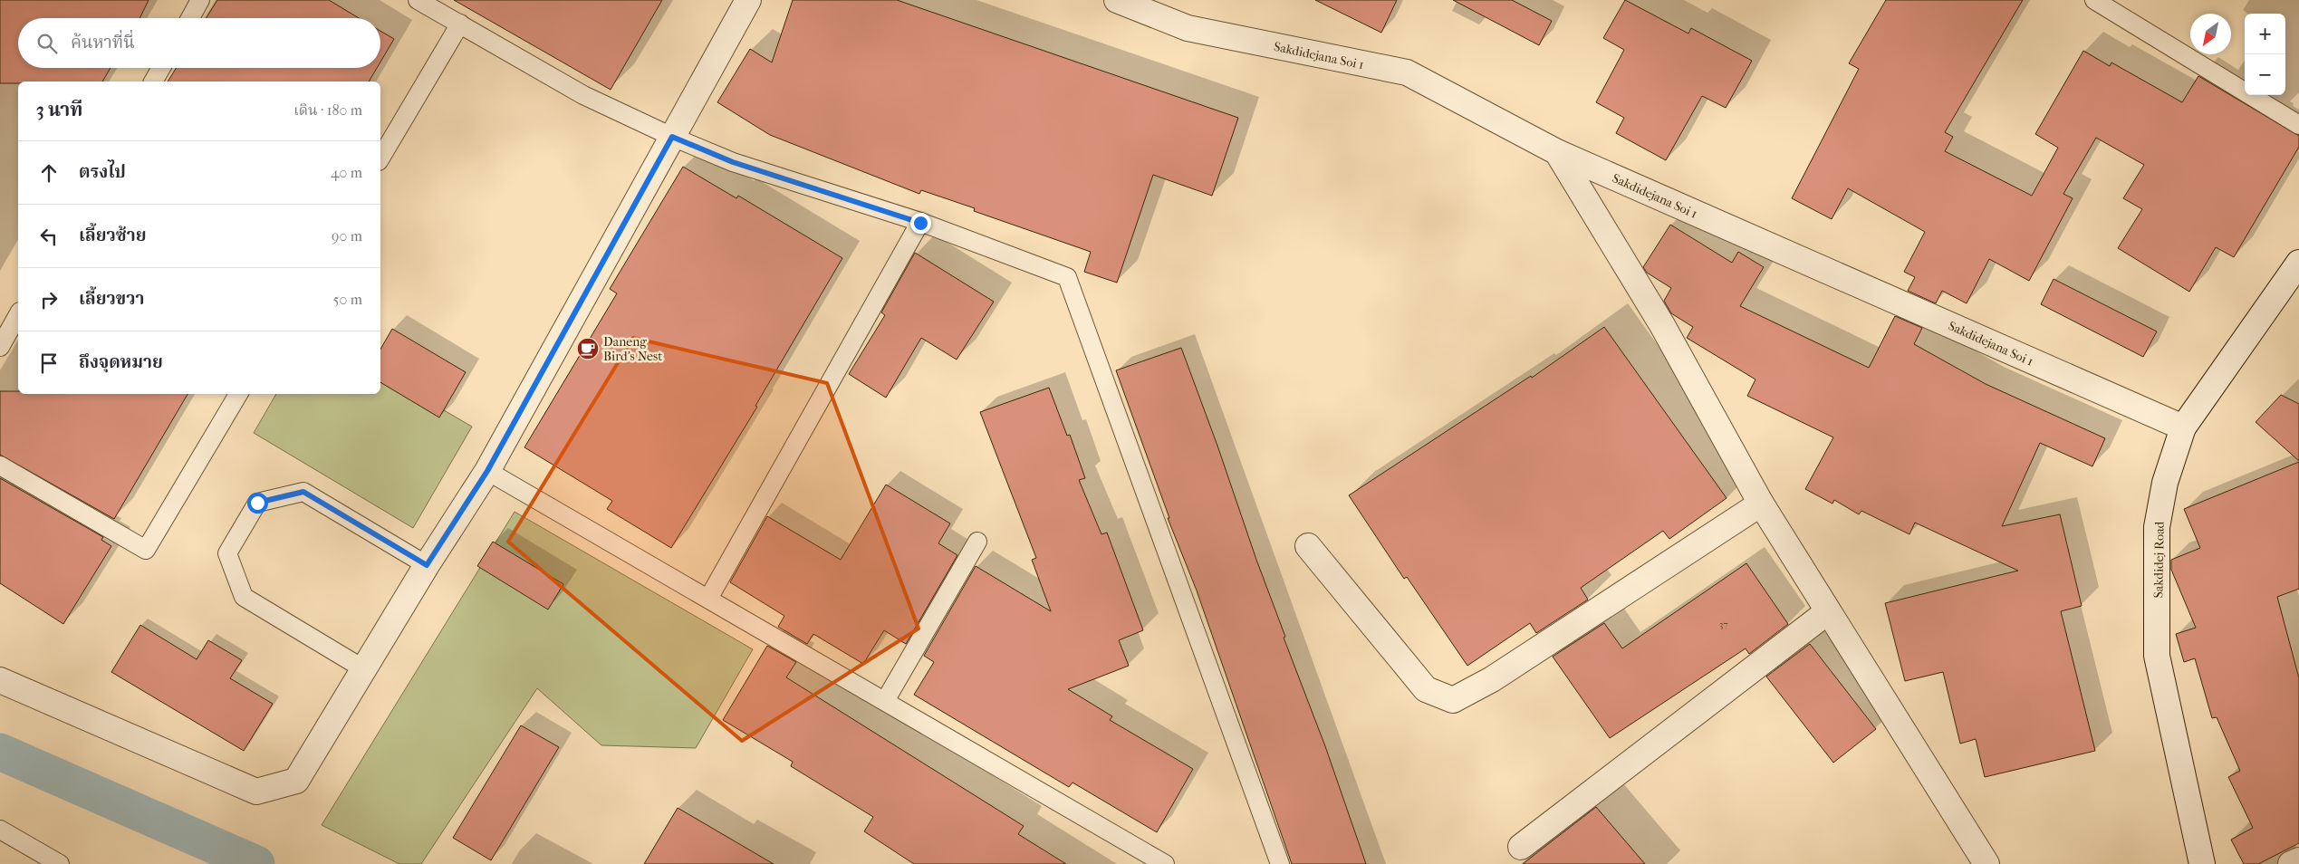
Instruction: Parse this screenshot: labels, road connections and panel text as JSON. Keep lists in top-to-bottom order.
{
  "streets": {
    "street": ["Sakdidejana Soi 1", "Sakdidej Road"]
  },
  "crossings": [
    ["Sakdidejana Soi 1", "Sakdidej Road"]
  ],
  "places": {
    "cafe": ["Daneng Bird's Nest"]
  },
  "house_numbers": ["37"],
  "north": "bottom left",
  "page": {
    "map_buttons": ["+", "−"],
    "search": "ค้นหาที่นี่",
    "heading": ["3 นาที", "เดิน · 180 m"],
    "list": [
      ["ตรงไป", "40 m"],
      ["เลี้ยวซ้าย", "90 m"],
      ["เลี้ยวขวา", "50 m"],
      "ถึงจุดหมาย"
    ]
  }
}
